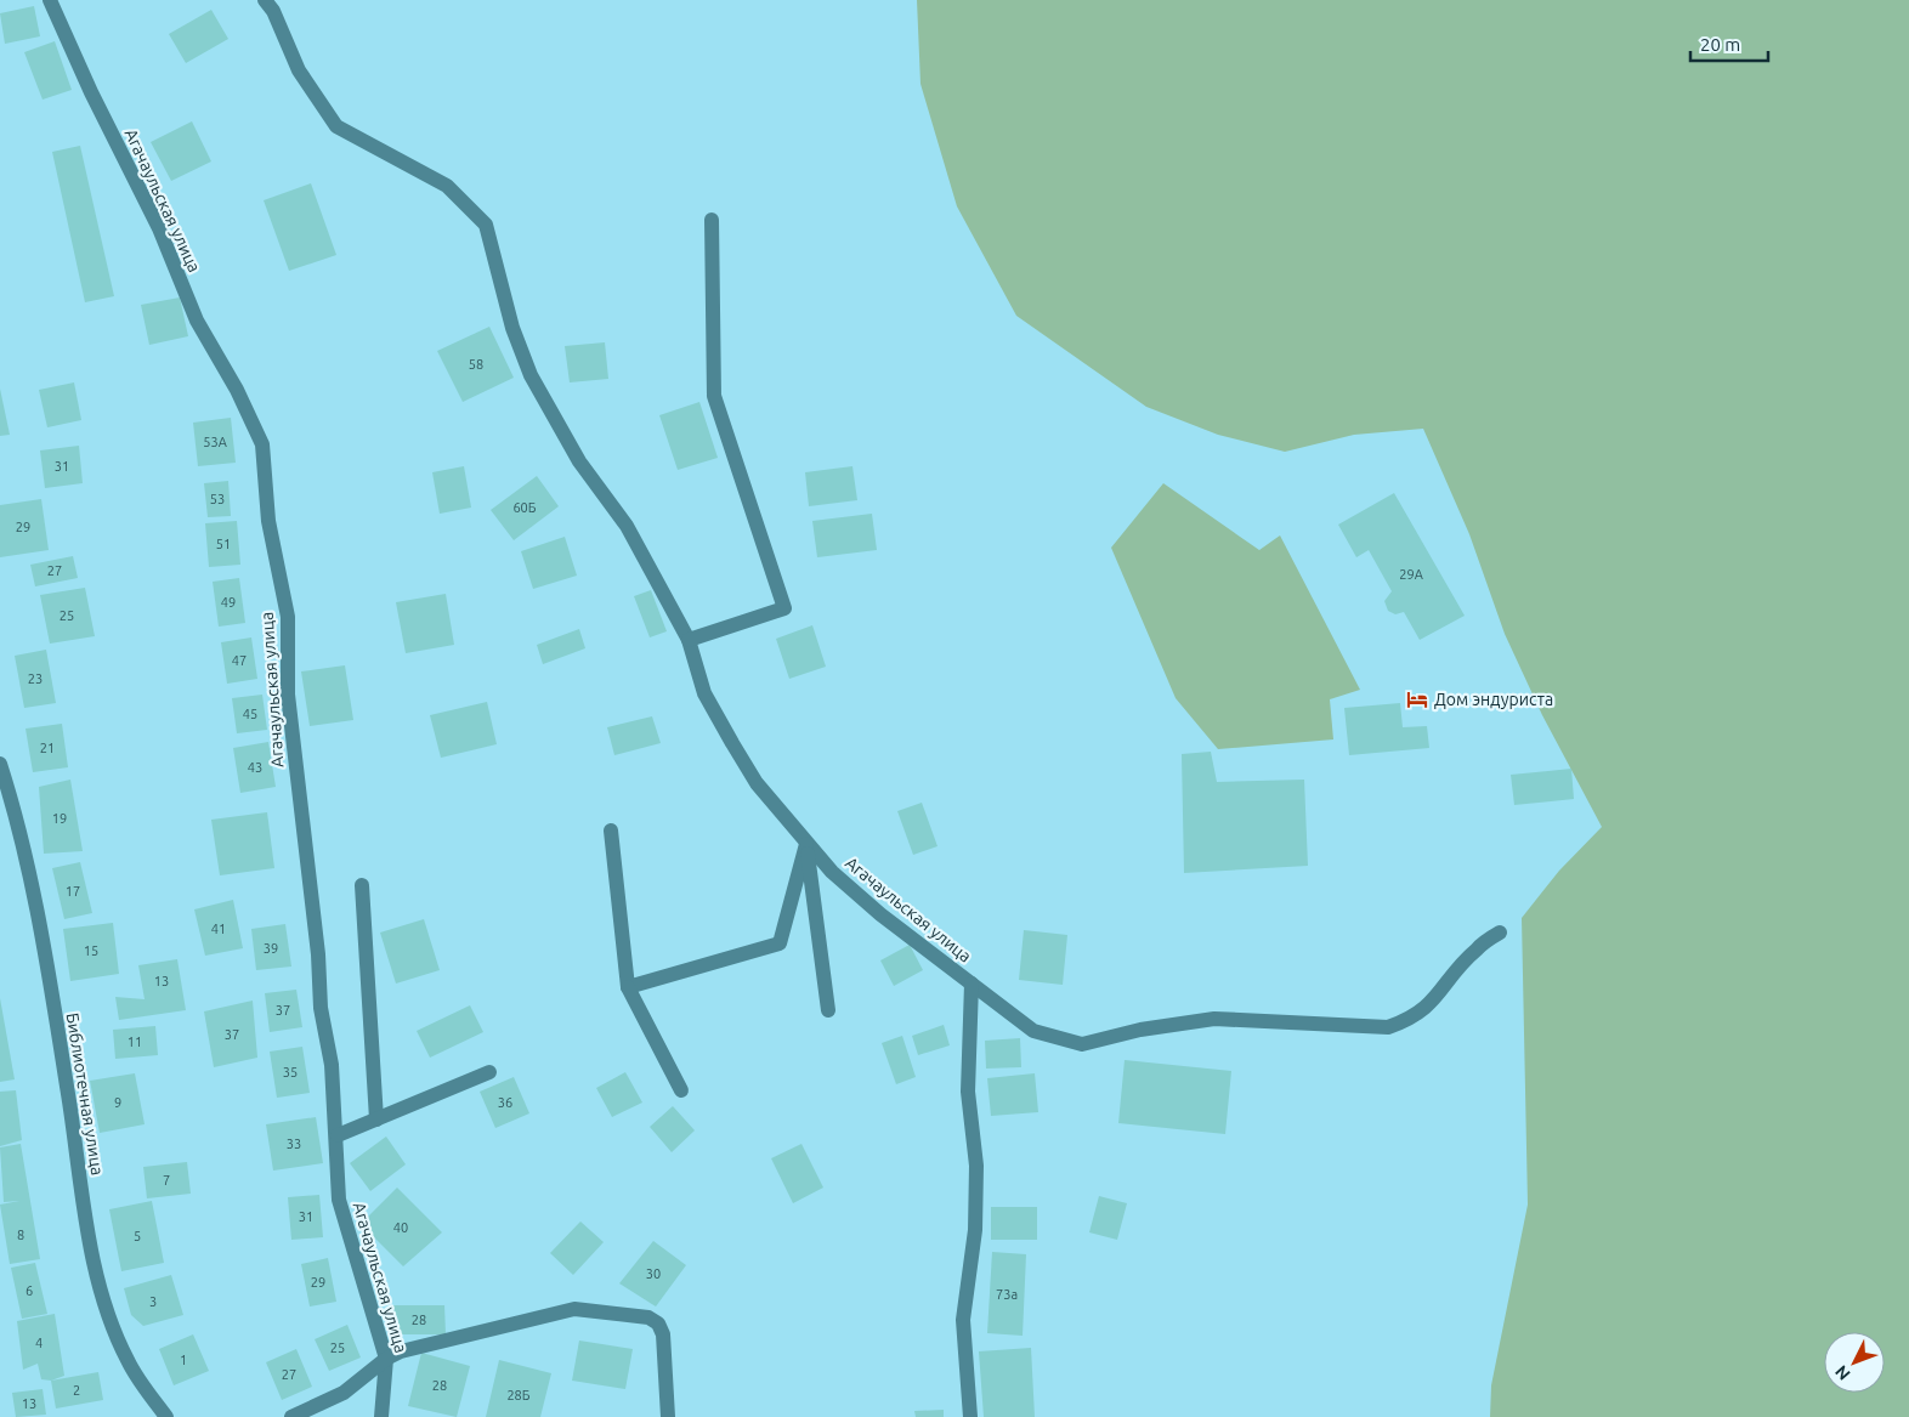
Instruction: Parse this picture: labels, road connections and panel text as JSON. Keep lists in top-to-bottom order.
{
  "streets": {
    "street": ["Агачаульская улица", "Библиотечная улица"]
  },
  "places": {
    "hotel": ["Дом эндуриста"]
  },
  "house_numbers": [
    "58",
    "53А",
    "31",
    "53",
    "60Б",
    "29",
    "51",
    "27",
    "29А",
    "49",
    "25",
    "47",
    "23",
    "45",
    "21",
    "43",
    "19",
    "17",
    "41",
    "39",
    "15",
    "13",
    "37",
    "37",
    "11",
    "35",
    "9",
    "36",
    "33",
    "7",
    "31",
    "40",
    "8",
    "5",
    "30",
    "29",
    "6",
    "73а",
    "3",
    "28",
    "4",
    "25",
    "1",
    "27",
    "28",
    "2",
    "28Б",
    "13"
  ],
  "scale_bar": "20 m",
  "north": "bottom left"
}
